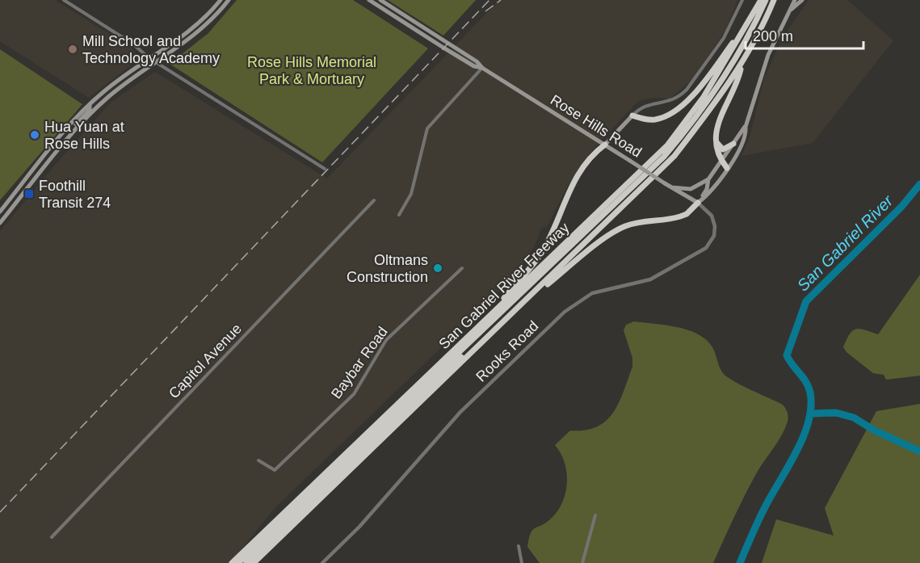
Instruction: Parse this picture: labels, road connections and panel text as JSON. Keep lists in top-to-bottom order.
{
  "streets": {
    "highway": ["San Gabriel River Freeway"],
    "main road": ["Rose Hills Road"],
    "street": ["Rooks Road", "Capitol Avenue", "Baybar Road"]
  },
  "crossings": [
    ["Rose Hills Road", "Rooks Road"]
  ],
  "water": ["San Gabriel River"],
  "parks": ["Rose Hills Memorial Park & Mortuary"],
  "places": {
    "other": ["Mill School and Technology Academy", "Hua Yuan at Rose Hills", "Oltmans Construction"],
    "transit": ["Foothill Transit 274"]
  },
  "scale_bar": "200 m"
}
